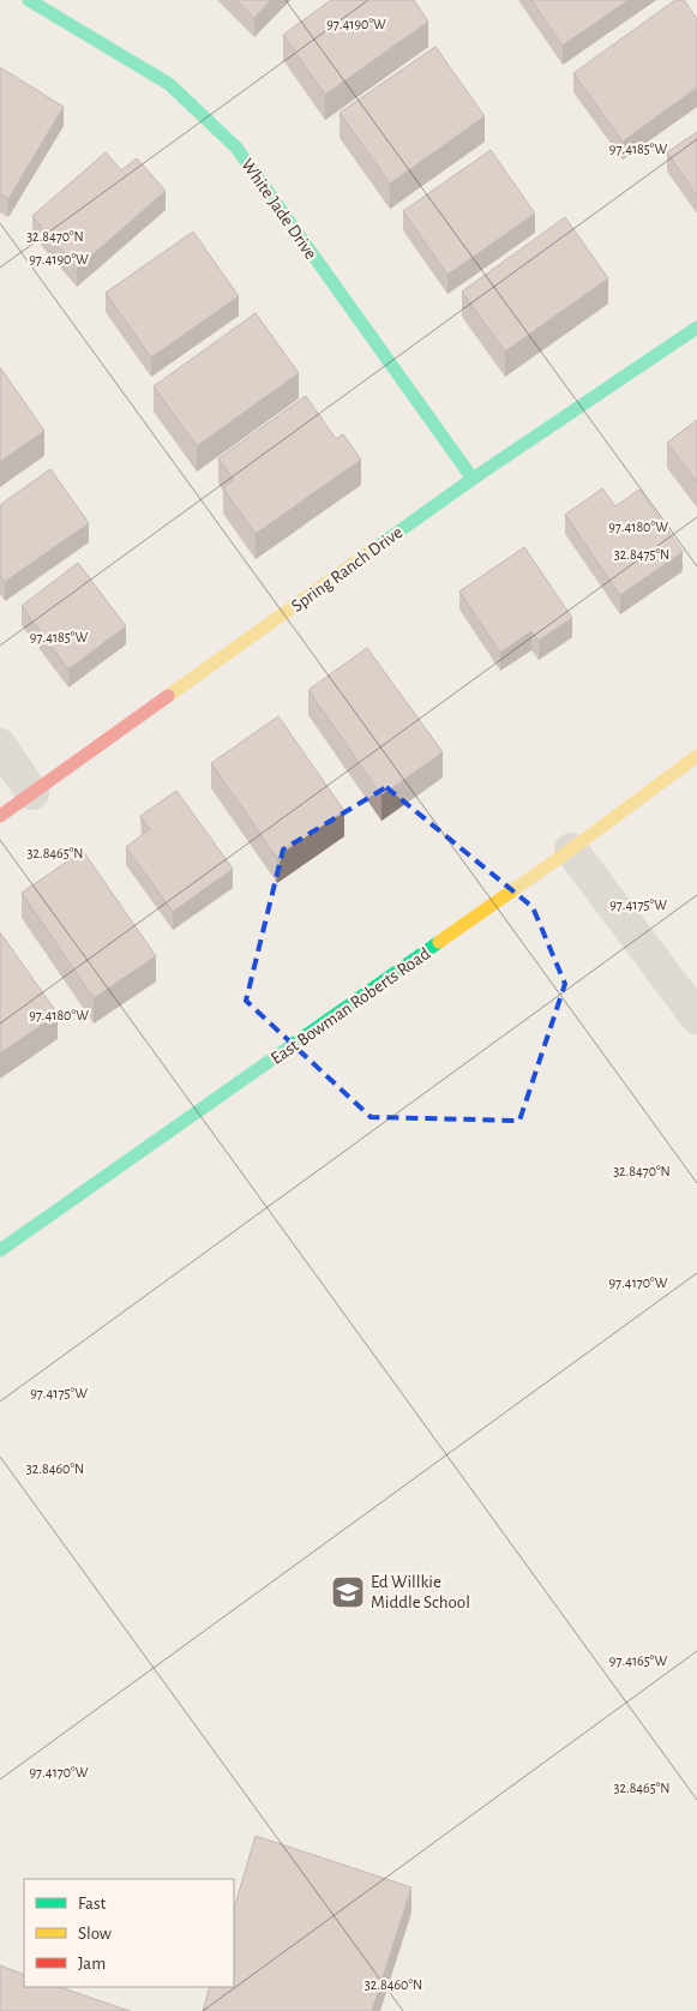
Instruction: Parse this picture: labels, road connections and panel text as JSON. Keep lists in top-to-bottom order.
{
  "streets": {
    "street": ["White Jade Drive", "Spring Ranch Drive", "East Bowman Roberts Road"]
  },
  "crossings": [
    ["White Jade Drive", "Spring Ranch Drive"]
  ],
  "places": {
    "school or university": ["Ed Willkie Middle School"]
  },
  "legend": ["Fast", "Slow", "Jam"],
  "coordinates": [
    "97.4190°W",
    "97.4185°W",
    "32.8470°N",
    "97.4180°W",
    "32.8475°N",
    "32.8465°N",
    "97.4175°W",
    "97.4170°W",
    "32.8460°N",
    "97.4165°W"
  ]
}
